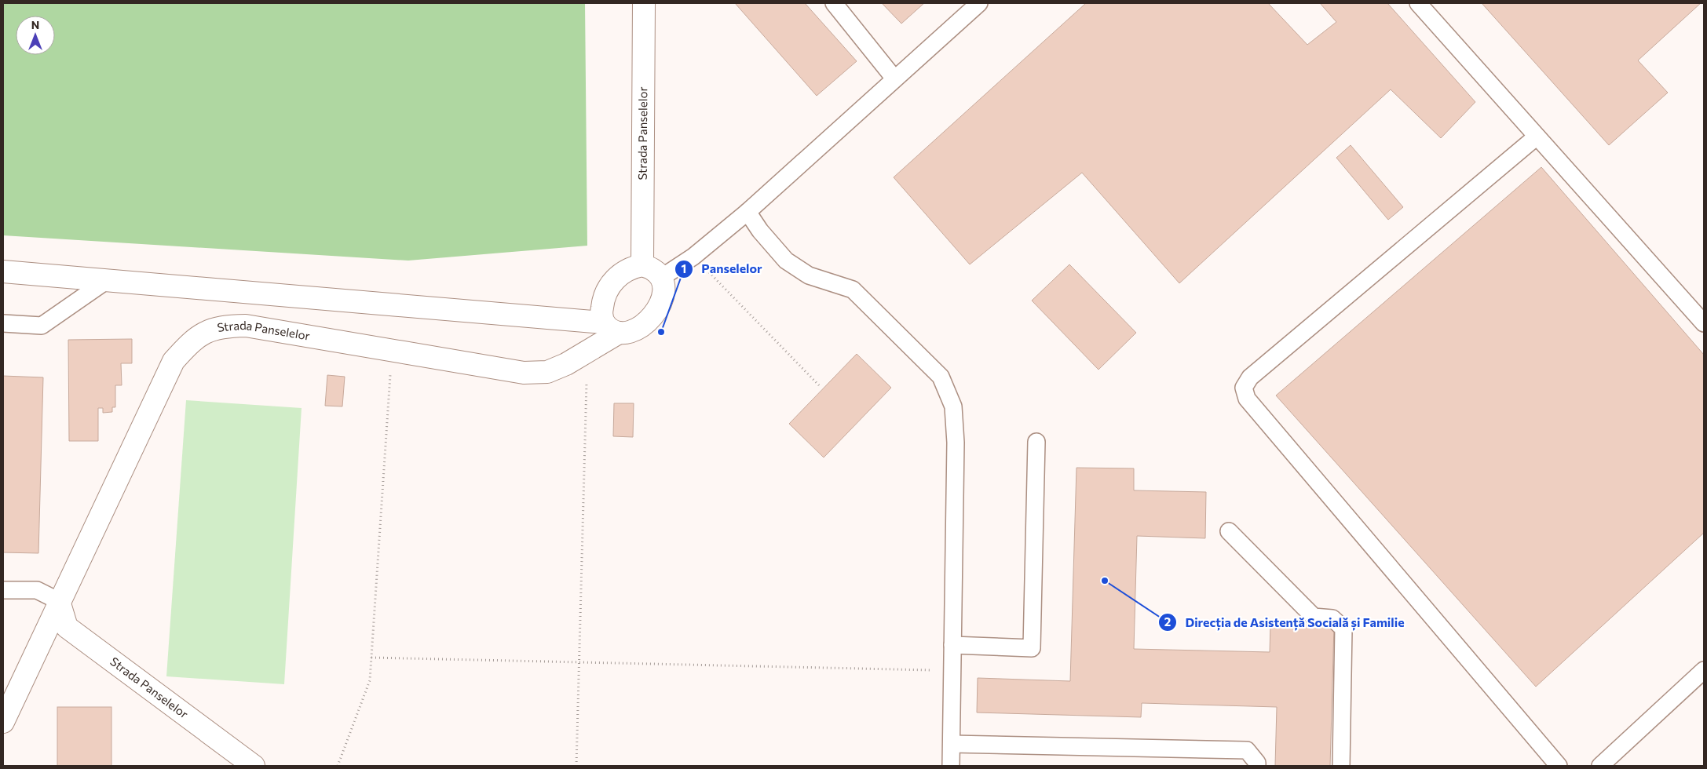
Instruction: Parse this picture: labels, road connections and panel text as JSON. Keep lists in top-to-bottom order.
{
  "streets": {
    "street": ["Strada Panselelor"]
  },
  "places": ["Panselelor", "Direcția de Asistență Socială și Familie"],
  "north": "top"
}
